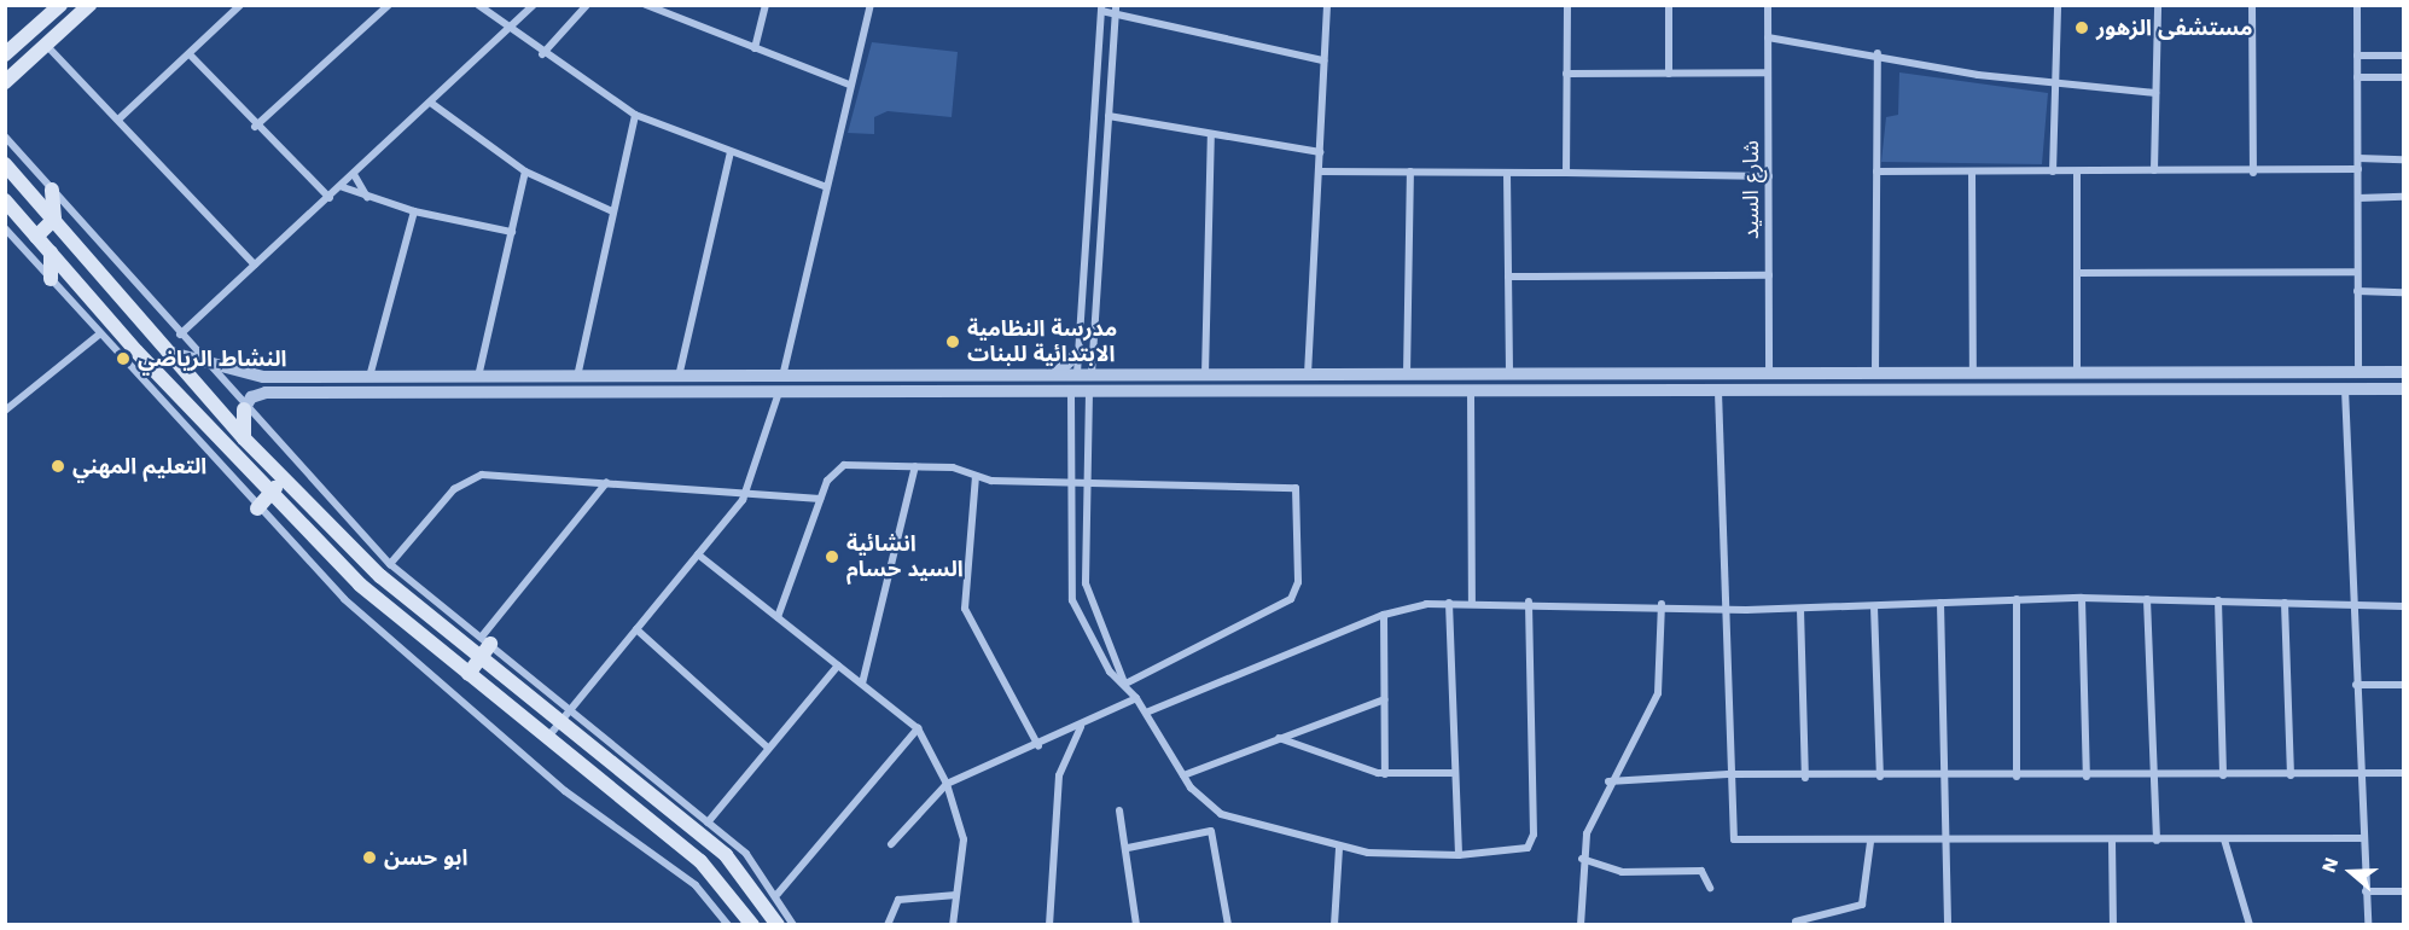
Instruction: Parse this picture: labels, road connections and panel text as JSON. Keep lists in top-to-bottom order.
{
  "streets": {
    "street": ["شارع السيد"]
  },
  "places": [
    "مستشفى الزهور",
    "مدرسة النظامية الابتدائية للبنات",
    "النشاط الرياضي",
    "التعليم المهني",
    "انشائية السيد حسام",
    "ابو حسن"
  ],
  "north": "left"
}
